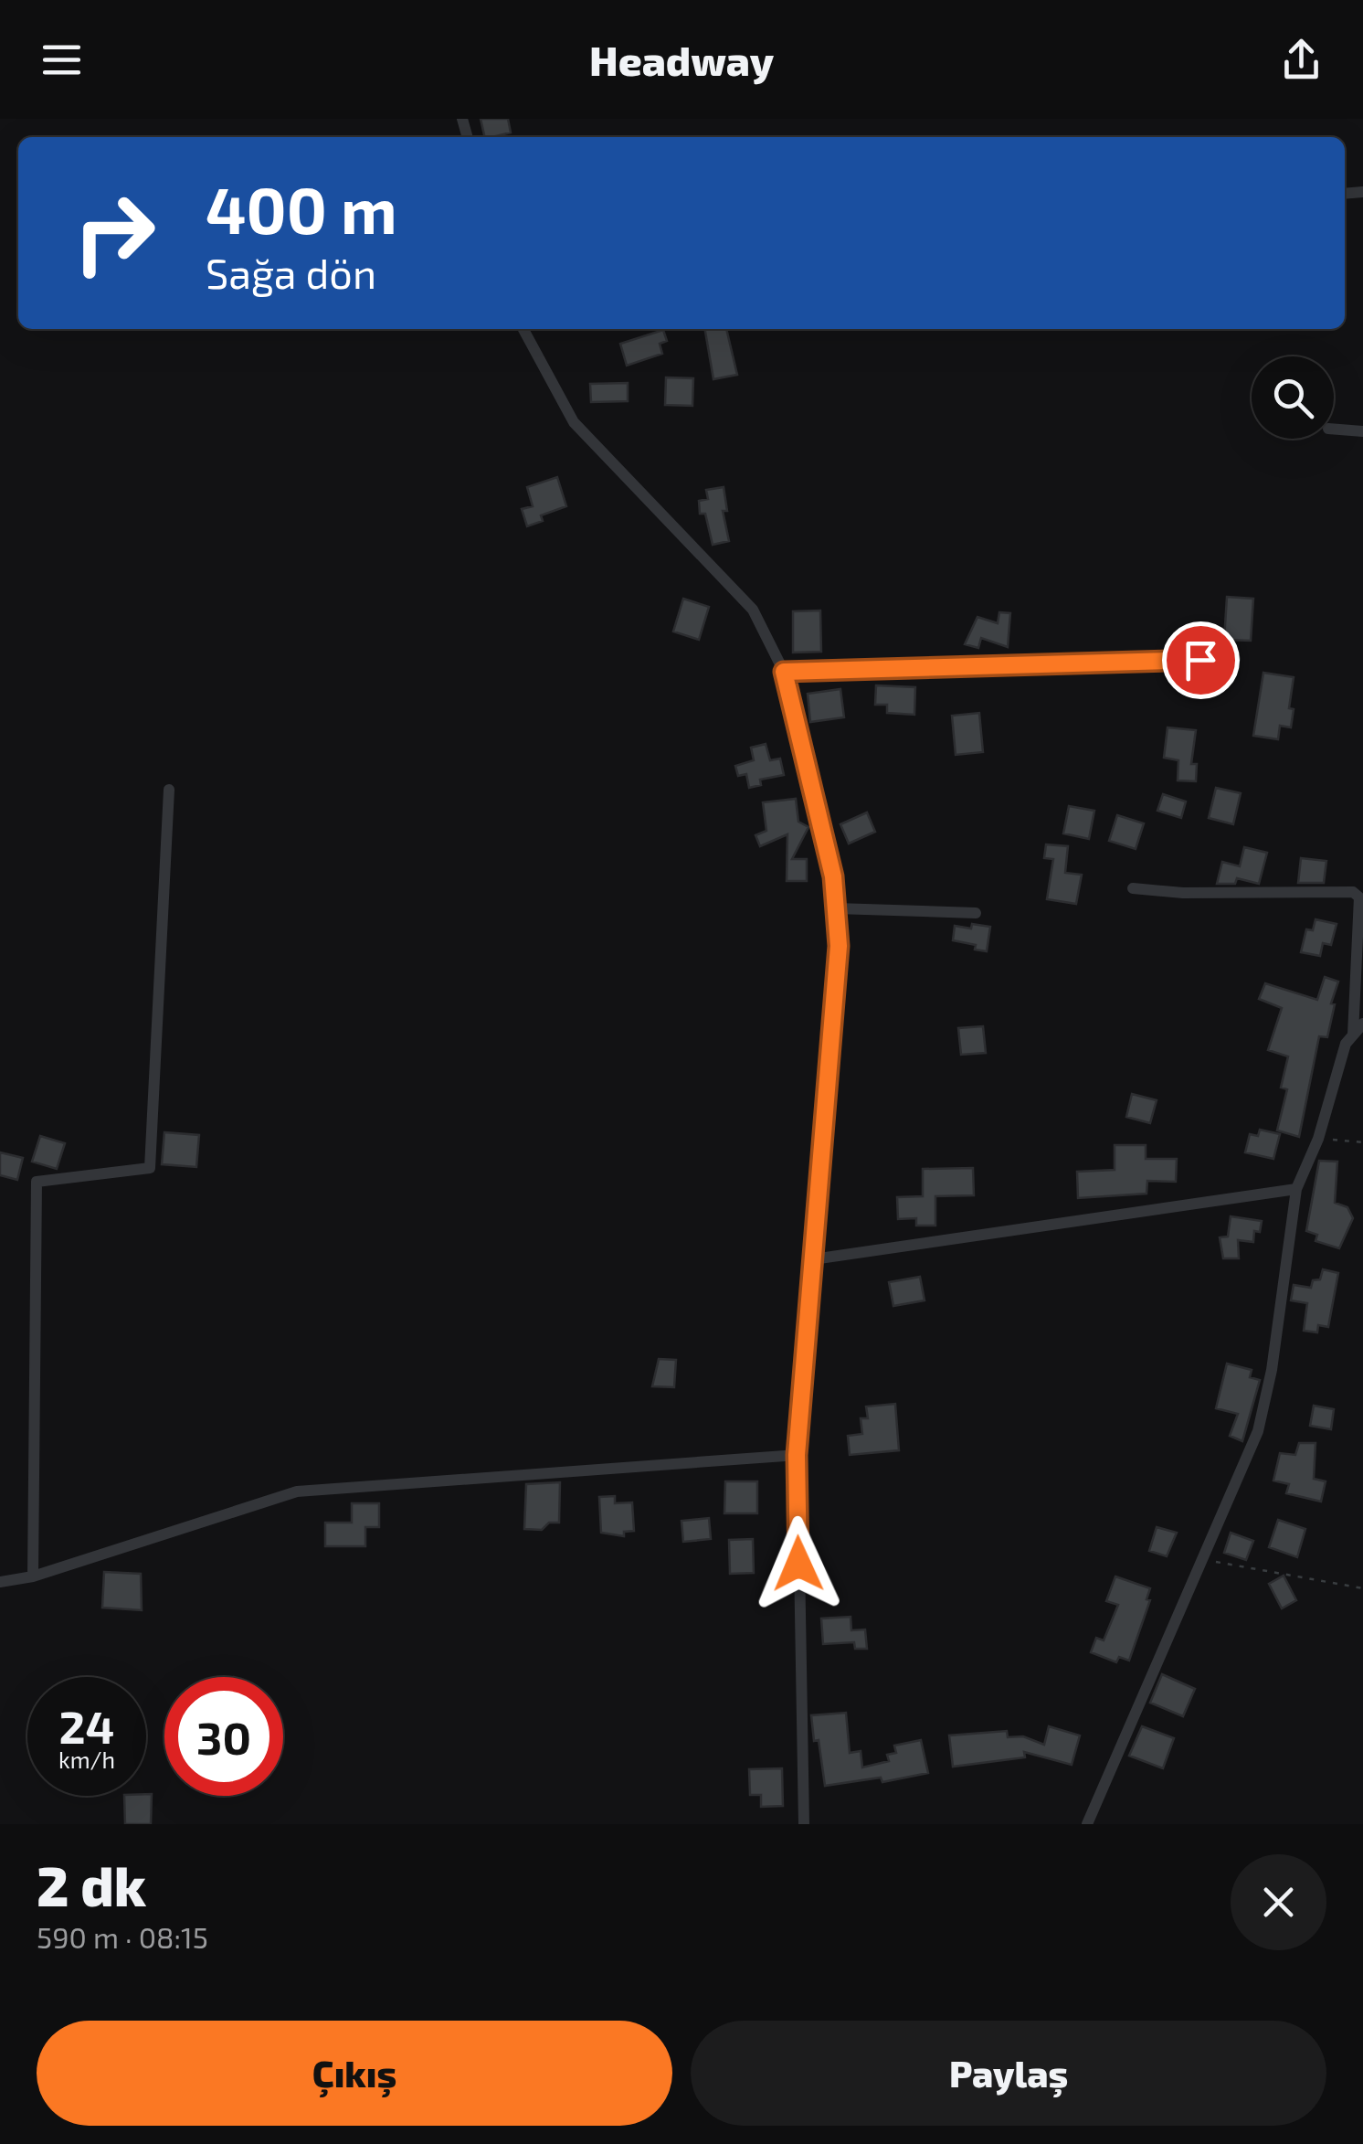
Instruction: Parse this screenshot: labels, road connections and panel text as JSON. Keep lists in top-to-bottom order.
{
  "page": {
    "header": "Headway",
    "turn": ["400 m", "Sağa dön"],
    "speed": "24 km/h",
    "limit": "30",
    "heading": ["2 dk", "590 m · 08:15"],
    "buttons": ["Çıkış", "Paylaş"]
  }
}
